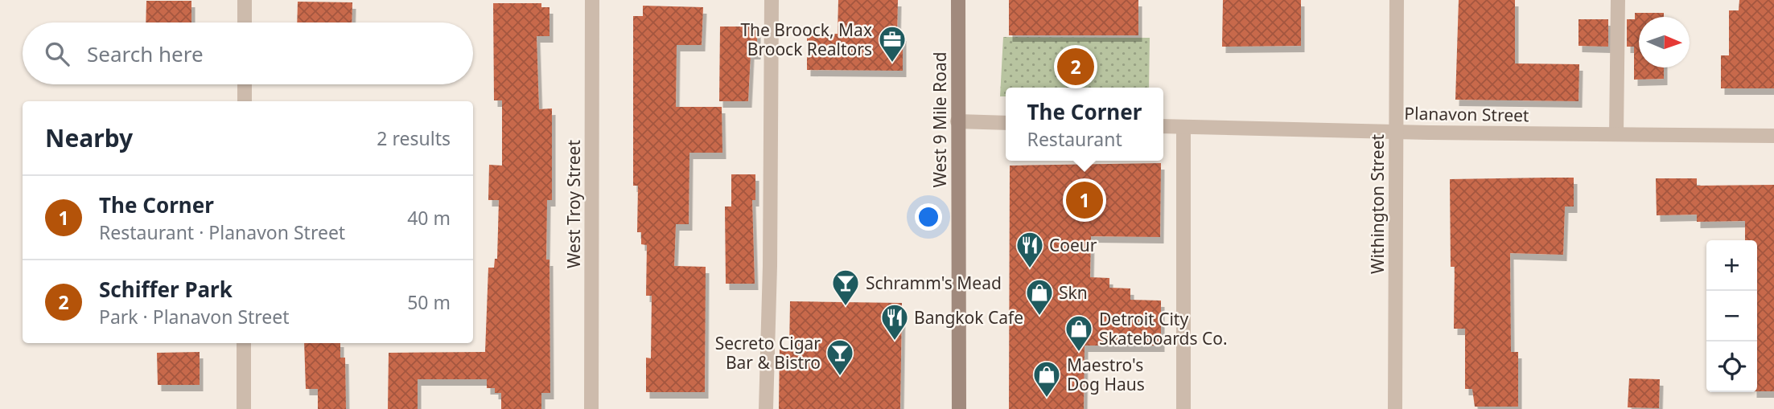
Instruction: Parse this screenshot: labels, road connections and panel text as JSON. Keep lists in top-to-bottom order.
{
  "streets": {
    "main road": ["West 9 Mile Road"],
    "street": ["Planavon Street", "West Troy Street", "Withington Street"]
  },
  "crossings": [
    ["Planavon Street", "Withington Street"]
  ],
  "places": {
    "office": ["The Broock, Max Broock Realtors"],
    "restaurant": ["Coeur", "Bangkok Cafe"],
    "bar": ["Schramm's Mead", "Secreto Cigar Bar & Bistro"],
    "shop": ["Skn", "Detroit City Skateboards Co.", "Maestro's Dog Haus"]
  },
  "north": "right",
  "page": {
    "search": "Search here",
    "pins": ["2", "1"],
    "popup": ["The Corner", "Restaurant"],
    "heading": ["Nearby", "2 results"],
    "list": [
      {
        "mark": "1",
        "name": "The Corner",
        "note": "Restaurant · Planavon Street",
        "value": "40 m"
      },
      {
        "mark": "2",
        "name": "Schiffer Park",
        "note": "Park · Planavon Street",
        "value": "50 m"
      }
    ],
    "map_buttons": ["+", "−"]
  }
}
